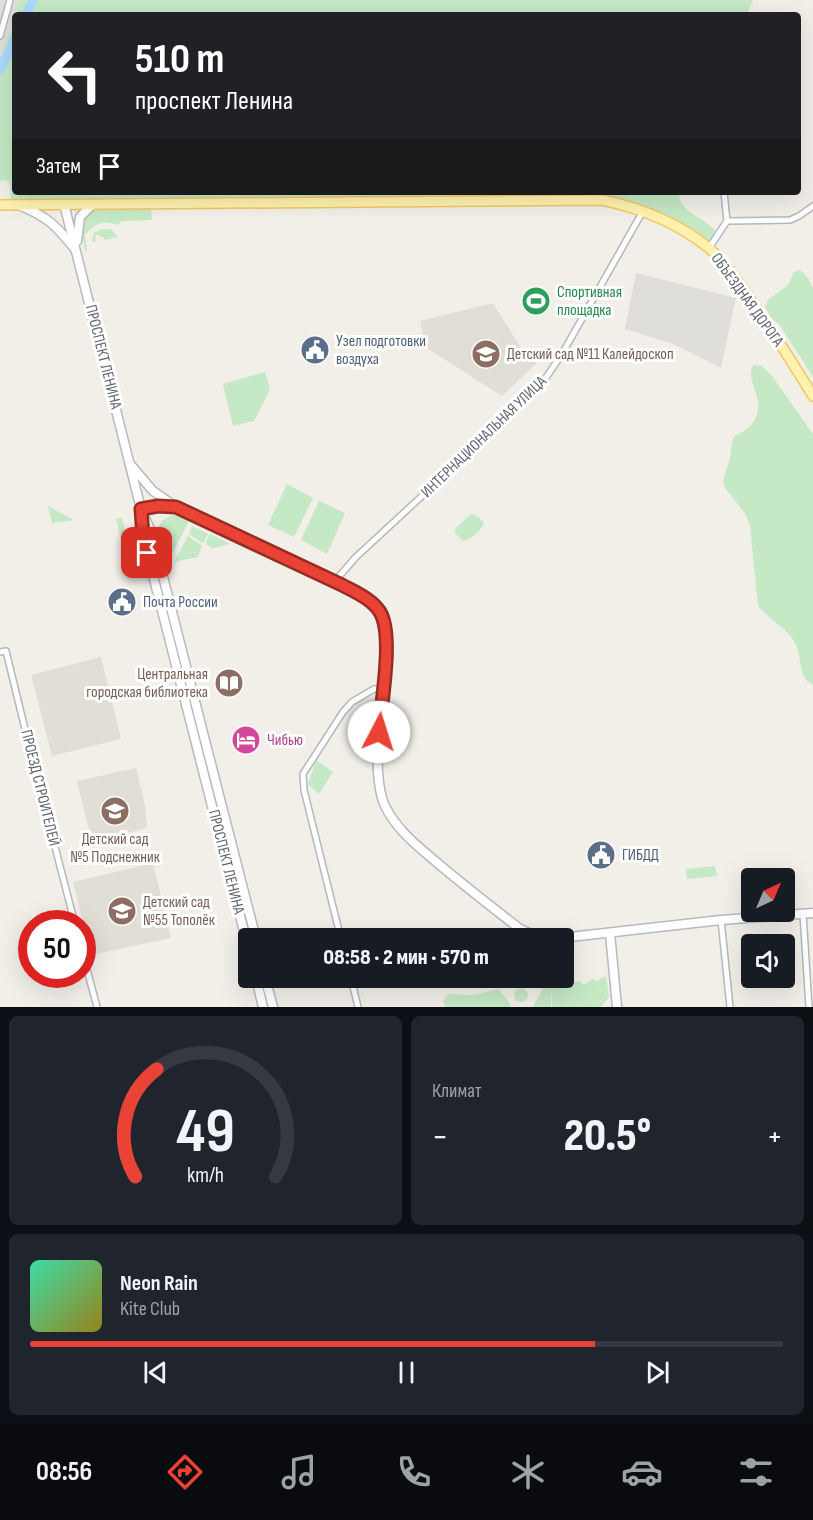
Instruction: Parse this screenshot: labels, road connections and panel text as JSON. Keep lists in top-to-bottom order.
{
  "streets": {
    "main road": ["ОБЪЕЗДНАЯ ДОРОГА", "ПРОСПЕКТ ЛЕНИНА"],
    "street": ["ИНТЕРНАЦИОНАЛЬНАЯ УЛИЦА", "ПРОЕЗД СТРОИТЕЛЕЙ"]
  },
  "crossings": [
    ["ОБЪЕЗДНАЯ ДОРОГА", "ПРОСПЕКТ ЛЕНИНА"],
    ["ОБЪЕЗДНАЯ ДОРОГА", "ИНТЕРНАЦИОНАЛЬНАЯ УЛИЦА"]
  ],
  "places": {
    "sports": ["Спортивная площадка"],
    "public building": ["Узел подготовки воздуха", "Почта России", "ГИБДД"],
    "school or university": ["Детский сад №11 Калейдоскоп", "Детский сад №5 Подснежник", "Детский сад №55 Тополёк"],
    "library": ["Центральная городская библиотека"],
    "hotel": ["Чибью"]
  },
  "north": "top right",
  "page": {
    "turn": ["510 m", "проспект Ленина"],
    "then": "Затем",
    "limit": "50",
    "trip": "08:58 · 2 мин · 570 m",
    "tile": "Климат",
    "heat": ["−", "20.5°", "+"],
    "song": ["Neon Rain", "Kite Club"],
    "tabs": "08:56",
    "gauge": ["49", "km/h"]
  }
}
